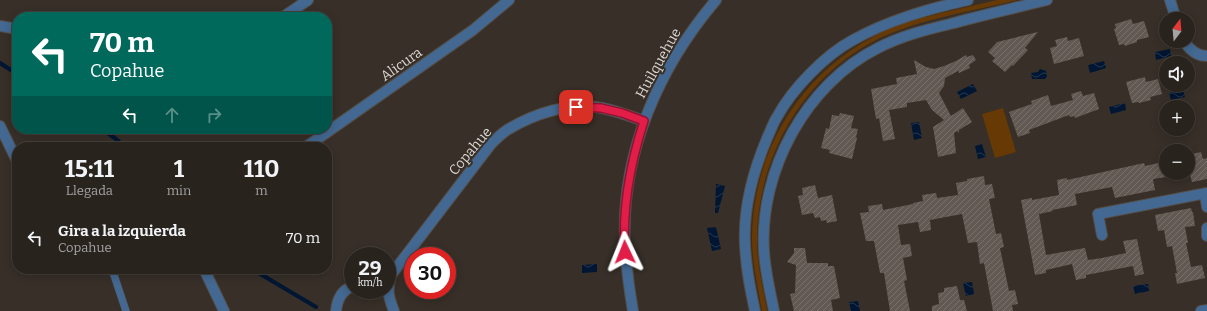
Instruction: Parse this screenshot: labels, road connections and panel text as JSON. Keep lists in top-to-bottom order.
{
  "streets": {
    "street": ["Huilquehue", "Alicura", "Copahue"]
  },
  "crossings": [
    ["Huilquehue", "Copahue"]
  ],
  "north": "top",
  "page": {
    "map_buttons": ["+", "−"],
    "turn": ["70 m", "Copahue"],
    "eta": [
      "15:11",
      "Llegada",
      "1",
      "min",
      "110",
      "m"
    ],
    "list": [
      {
        "name": "Gira a la izquierda",
        "note": "Copahue",
        "value": "70 m"
      }
    ],
    "speed": "29 km/h",
    "limit": "30"
  }
}
